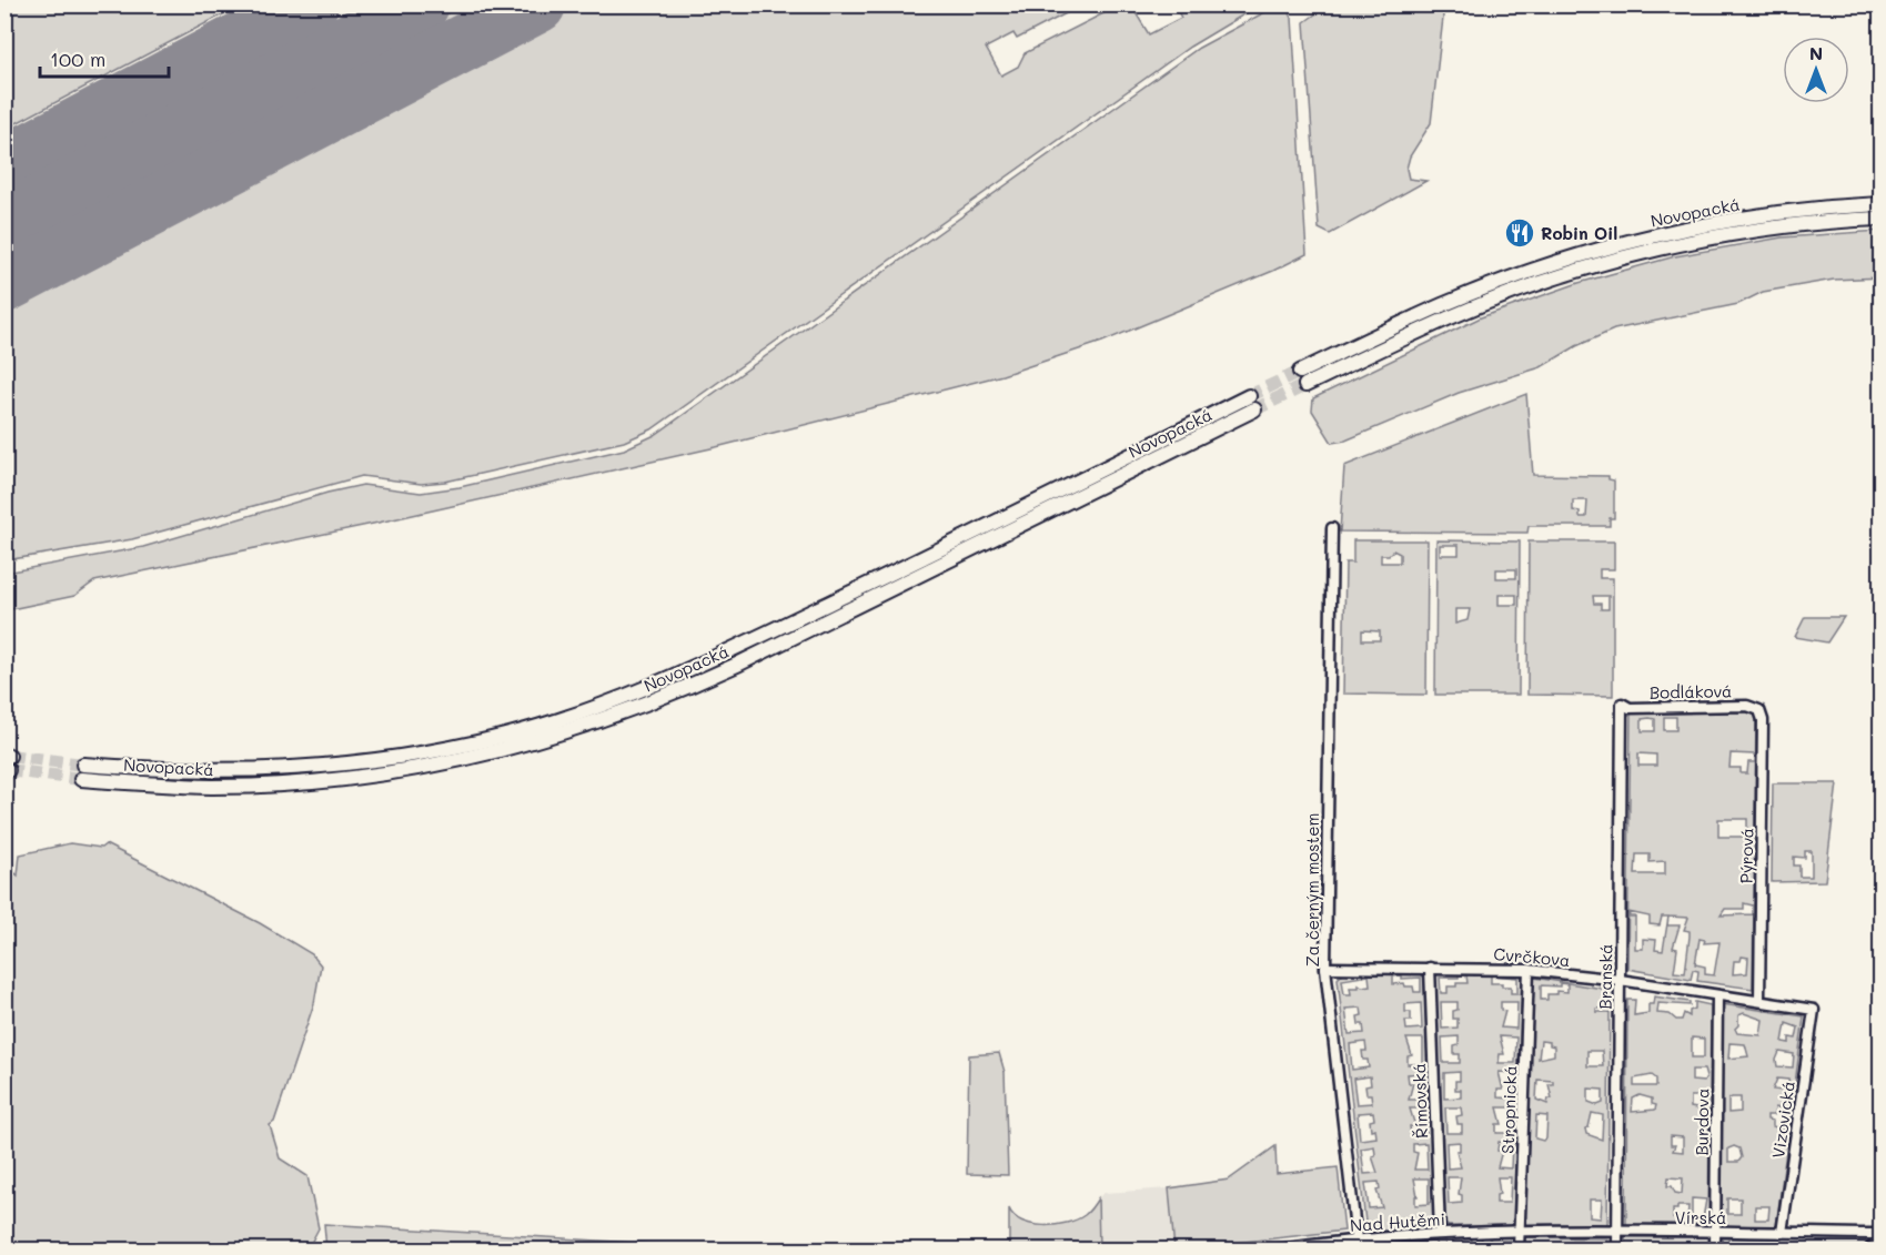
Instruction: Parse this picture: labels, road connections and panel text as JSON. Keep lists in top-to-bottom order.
{
  "streets": {
    "highway": ["Novopacká"],
    "street": [
      "Bodláková",
      "Pýrová",
      "Za černým mostem",
      "Cvrčkova",
      "Branská",
      "Římovská",
      "Stropnická",
      "Vizovická",
      "Burdova",
      "Vírská",
      "Nad Hutěmi"
    ]
  },
  "crossings": [
    ["Bodláková", "Pýrová"],
    ["Bodláková", "Branská"],
    ["Pýrová", "Cvrčkova"],
    ["Za černým mostem", "Cvrčkova"],
    ["Za černým mostem", "Nad Hutěmi"],
    ["Cvrčkova", "Branská"],
    ["Cvrčkova", "Římovská"],
    ["Cvrčkova", "Stropnická"],
    ["Cvrčkova", "Vizovická"],
    ["Cvrčkova", "Burdova"],
    ["Branská", "Vírská"],
    ["Římovská", "Nad Hutěmi"],
    ["Stropnická", "Vírská"],
    ["Stropnická", "Nad Hutěmi"],
    ["Vizovická", "Vírská"],
    ["Burdova", "Vírská"],
    ["Vírská", "Nad Hutěmi"]
  ],
  "places": {
    "restaurant": ["Robin Oil"]
  },
  "scale_bar": "100 m",
  "north": "top"
}
